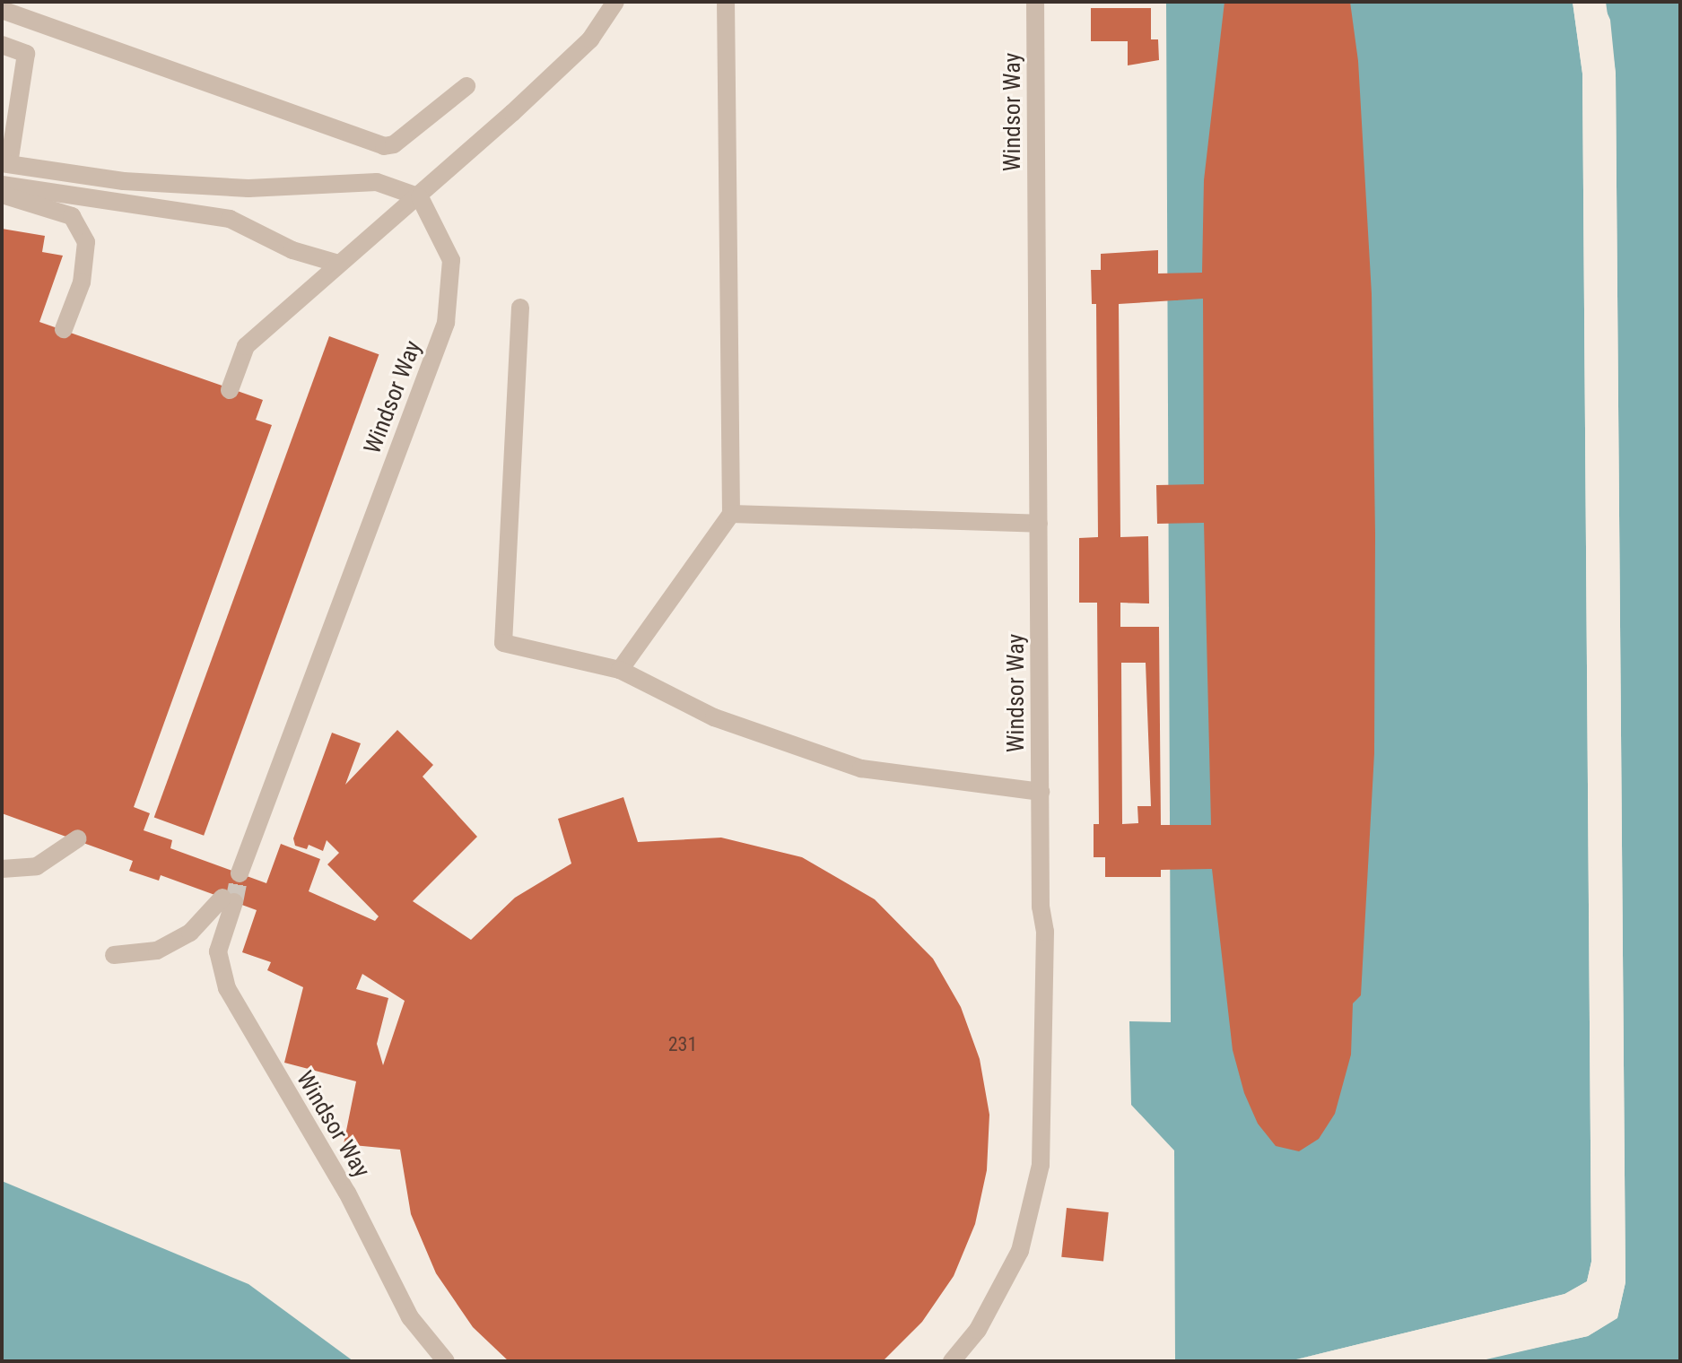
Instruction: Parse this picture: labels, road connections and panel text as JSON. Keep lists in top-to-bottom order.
{
  "streets": {
    "street": ["Windsor Way"]
  },
  "house_numbers": ["231"]
}
